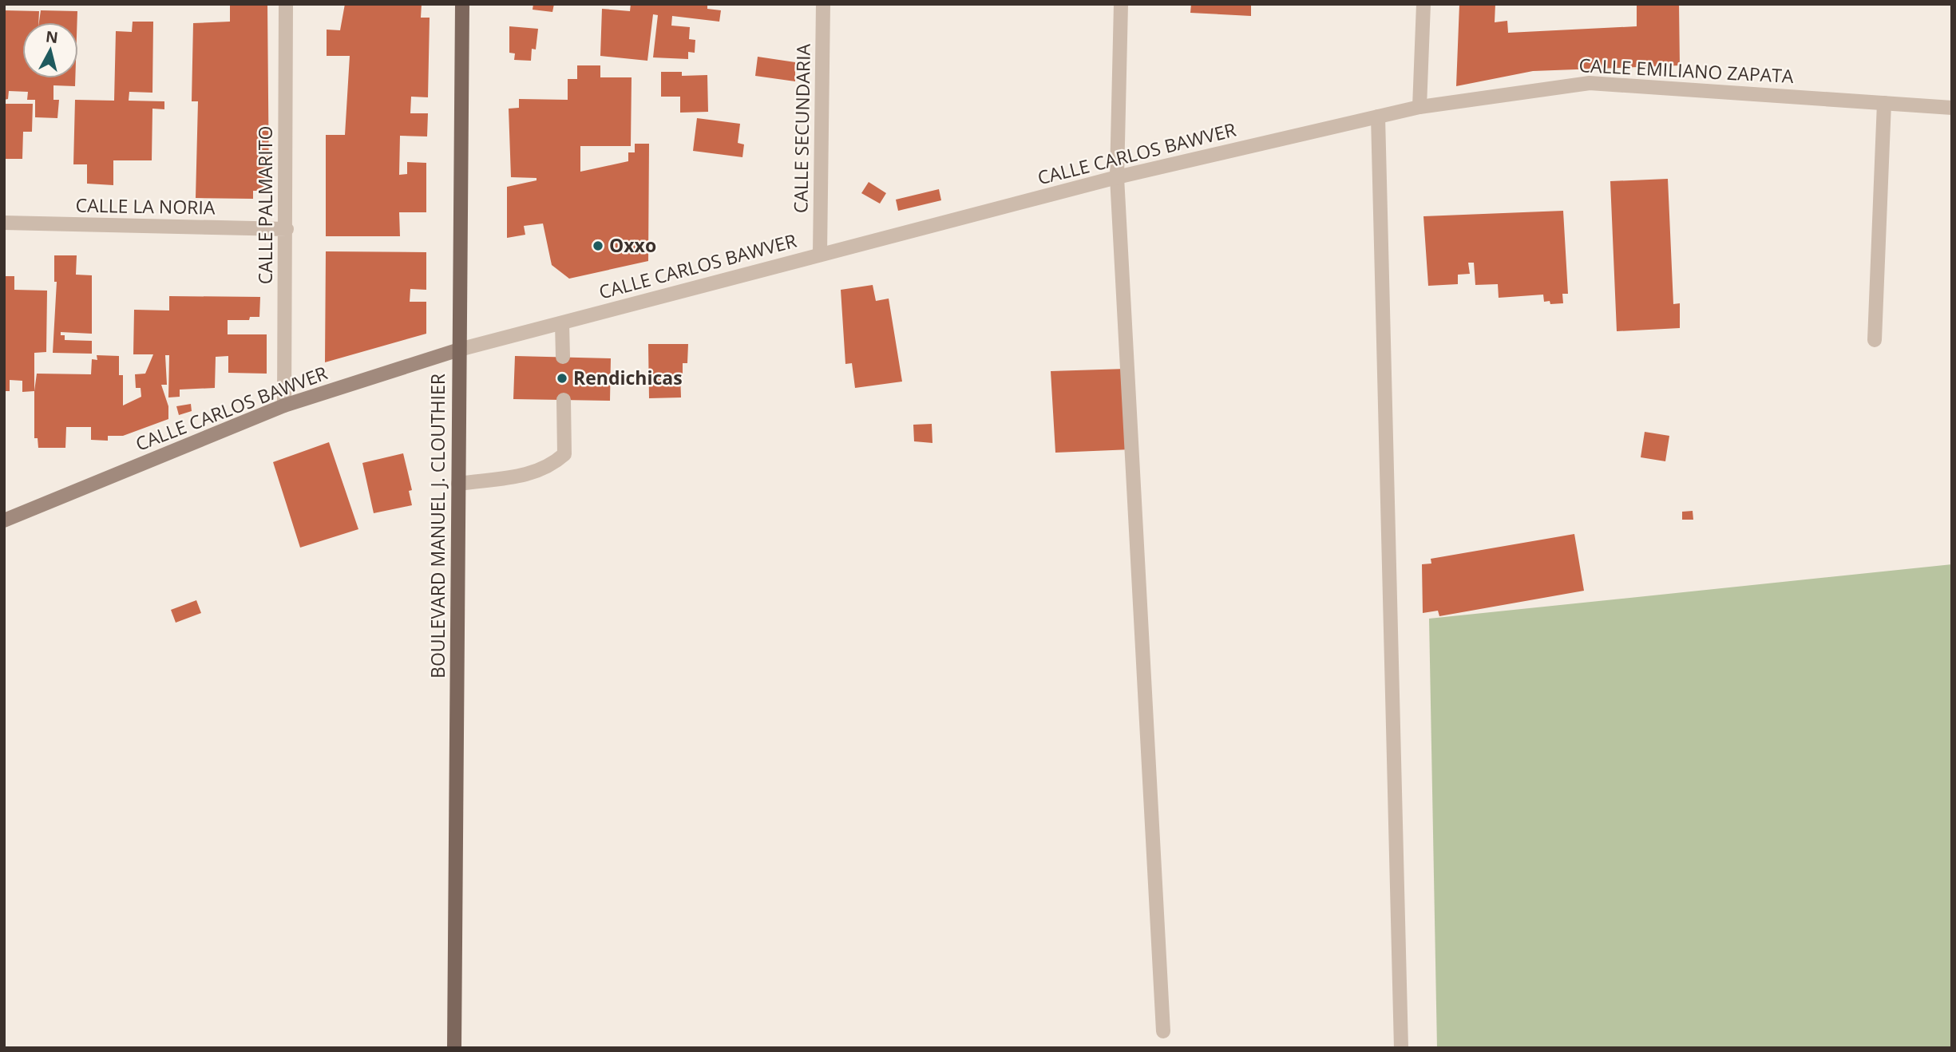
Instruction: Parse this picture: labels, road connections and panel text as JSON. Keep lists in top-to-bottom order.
{
  "streets": {
    "main road": ["CALLE CARLOS BAWVER", "BOULEVARD MANUEL J. CLOUTHIER"],
    "street": [
      "CALLE EMILIANO ZAPATA",
      "CALLE SECUNDARIA",
      "CALLE PALMARITO",
      "CALLE LA NORIA"
    ]
  },
  "crossings": [
    ["CALLE EMILIANO ZAPATA", "CALLE CARLOS BAWVER"],
    ["CALLE SECUNDARIA", "CALLE CARLOS BAWVER"],
    ["CALLE CARLOS BAWVER", "CALLE PALMARITO"],
    ["CALLE CARLOS BAWVER", "BOULEVARD MANUEL J. CLOUTHIER"],
    ["CALLE PALMARITO", "CALLE LA NORIA"]
  ],
  "places": ["Oxxo", "Rendichicas"],
  "north": "top"
}
